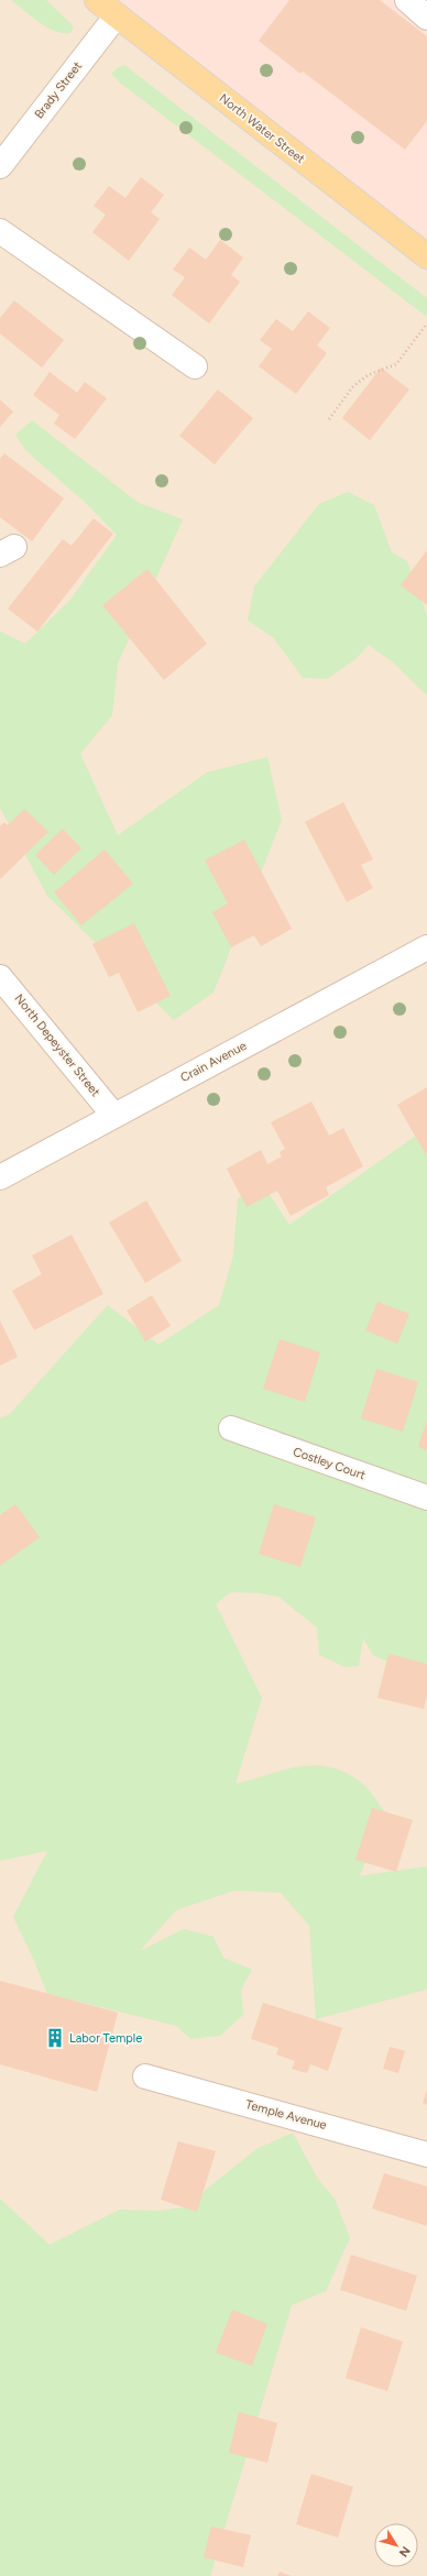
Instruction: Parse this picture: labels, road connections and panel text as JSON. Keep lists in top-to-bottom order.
{
  "streets": {
    "main road": ["North Water Street"],
    "street": [
      "Brady Street",
      "North Depeyster Street",
      "Crain Avenue",
      "Costley Court",
      "Temple Avenue"
    ]
  },
  "crossings": [
    ["Brady Street", "North Water Street"],
    ["North Depeyster Street", "Crain Avenue"]
  ],
  "places": {
    "building": ["Labor Temple"]
  },
  "north": "bottom right"
}
